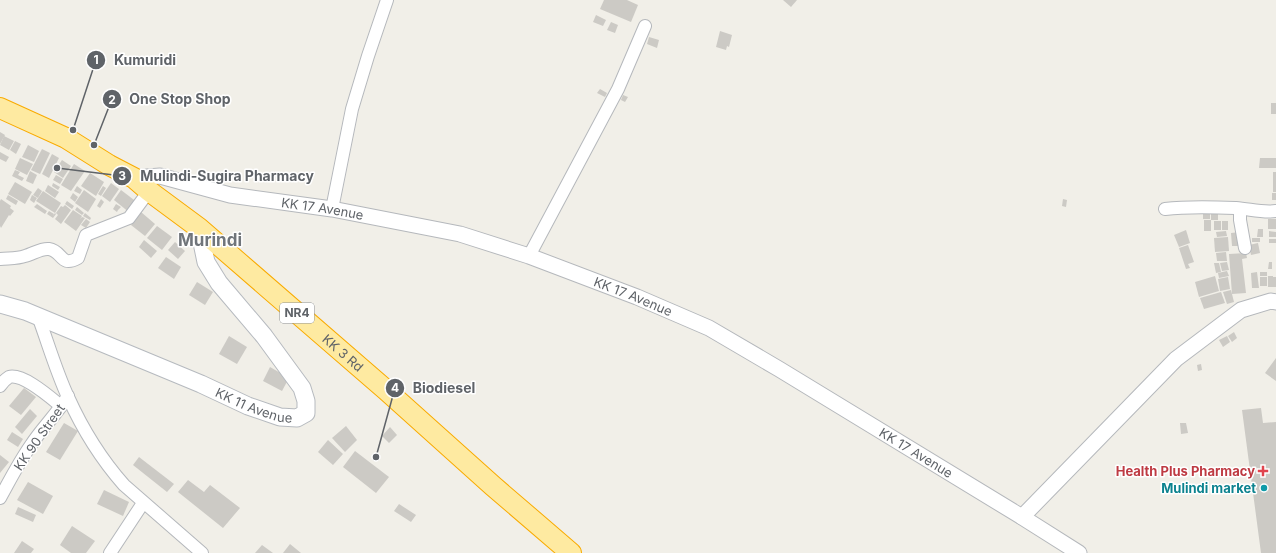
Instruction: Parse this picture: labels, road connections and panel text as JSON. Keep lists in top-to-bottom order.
{
  "streets": {
    "highway": ["NR4", "KK 3 Rd"],
    "main road": ["KK 11 Avenue"],
    "street": ["KK 17 Avenue", "KK 90 Street"]
  },
  "crossings": [
    ["KK 17 Avenue", "KK 3 Rd"],
    ["KK 3 Rd", "KK 11 Avenue"]
  ],
  "districts": ["Murindi"],
  "places": {
    "other": [
      "Kumuridi",
      "One Stop Shop",
      "Mulindi-Sugira Pharmacy",
      "Biodiesel",
      "Mulindi market"
    ],
    "health": ["Health Plus Pharmacy"]
  }
}
